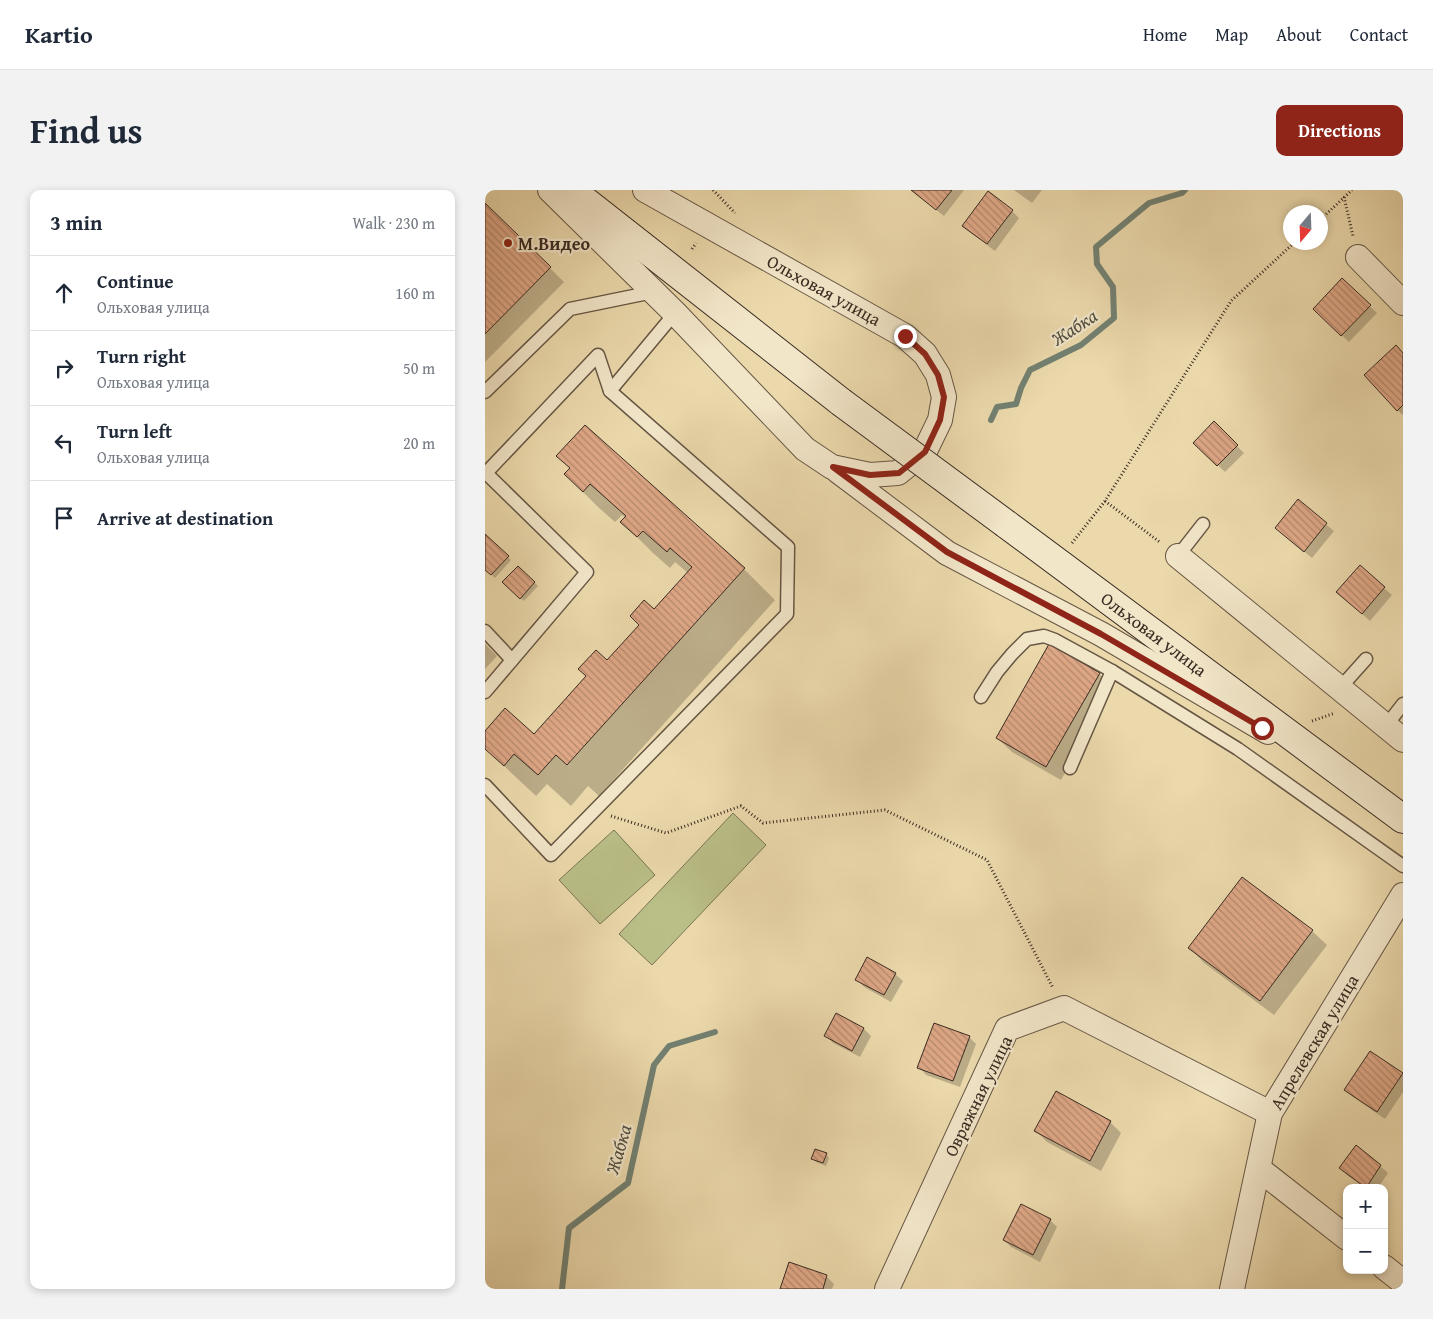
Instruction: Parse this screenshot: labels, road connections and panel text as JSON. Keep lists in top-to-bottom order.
{
  "streets": {
    "main road": ["Ольховая улица"],
    "street": ["Апрелевская улица", "Овражная улица"]
  },
  "water": ["Жабка"],
  "places": ["М.Видео"],
  "north": "bottom",
  "page": {
    "header": "Kartio",
    "nav": [
      "Home",
      "Map",
      "About",
      "Contact"
    ],
    "title": "Find us",
    "buttons": "Directions",
    "heading": ["3 min", "Walk · 230 m"],
    "list": [
      ["Continue", "Ольховая улица", "160 m"],
      ["Turn right", "Ольховая улица", "50 m"],
      ["Turn left", "Ольховая улица", "20 m"],
      "Arrive at destination"
    ],
    "map_buttons": ["+", "−"]
  }
}
